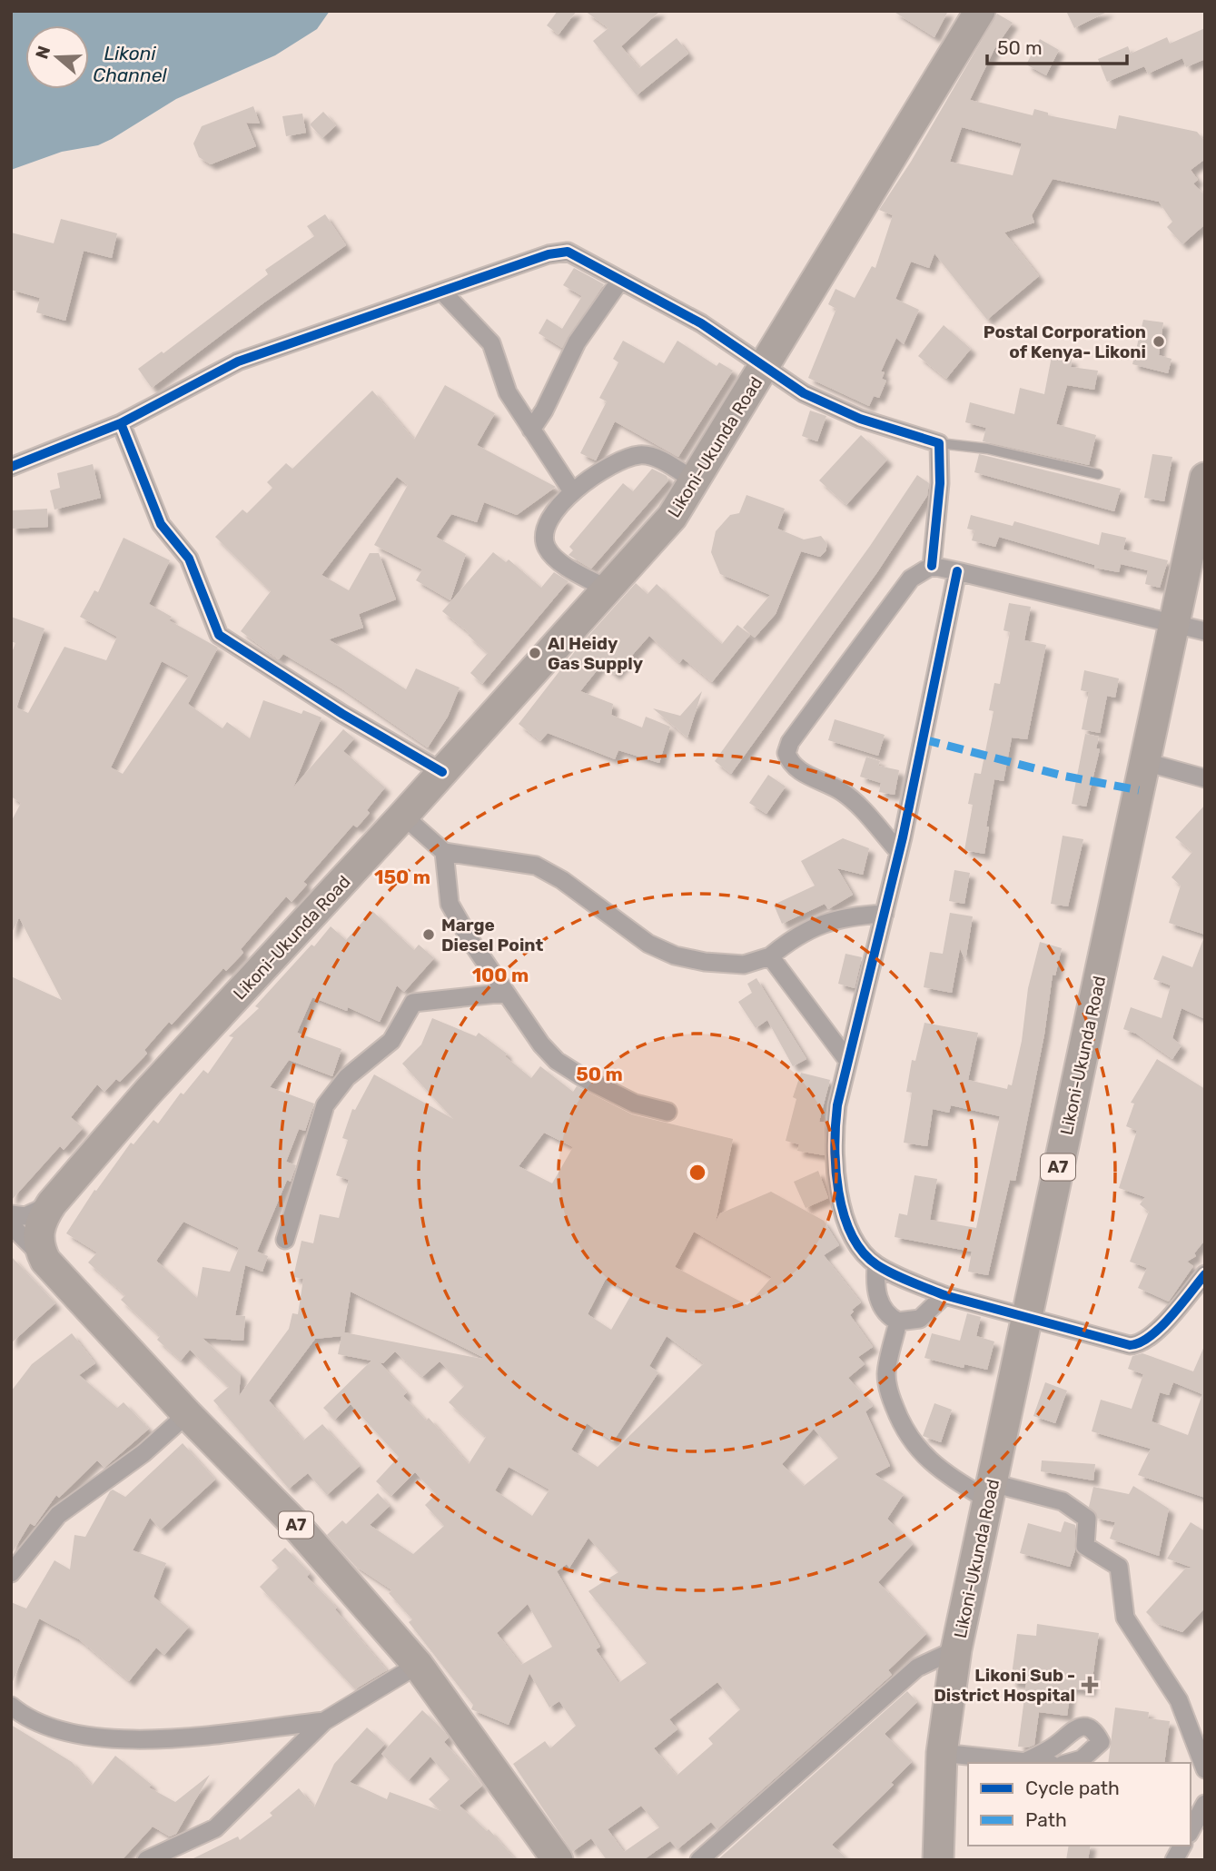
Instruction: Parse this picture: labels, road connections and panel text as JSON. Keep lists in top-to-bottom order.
{
  "streets": {
    "highway": ["Likoni-Ukunda Road", "A7"]
  },
  "crossings": [
    ["Likoni-Ukunda Road", "A7"]
  ],
  "water": ["Likoni Channel"],
  "places": {
    "other": ["Postal Corporation of Kenya- Likoni", "Al Heidy Gas Supply", "Marge Diesel Point"],
    "health": ["Likoni Sub - District Hospital"]
  },
  "legend": ["Cycle path", "Path"],
  "scale_bar": "50 m",
  "north": "left",
  "rings": ["150 m", "100 m", "50 m"]
}
